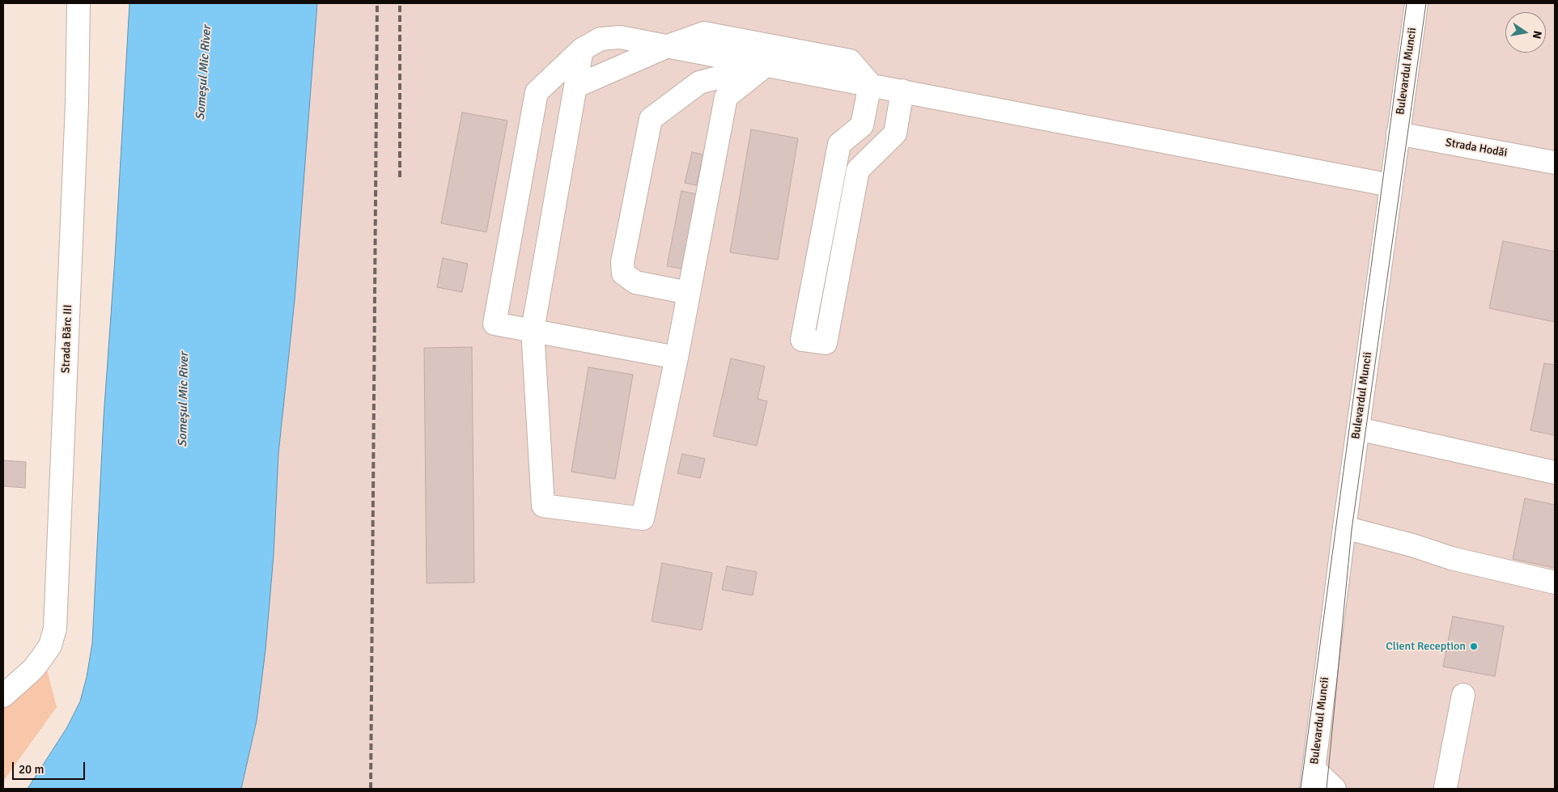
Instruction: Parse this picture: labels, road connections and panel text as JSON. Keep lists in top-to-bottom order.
{
  "streets": {
    "main road": ["Bulevardul Muncii", "Strada Hodăi", "Strada Bărc III"]
  },
  "crossings": [
    ["Bulevardul Muncii", "Strada Hodăi"]
  ],
  "water": ["Someşul Mic River"],
  "places": ["Client Reception"],
  "scale_bar": "20 m",
  "north": "right"
}
